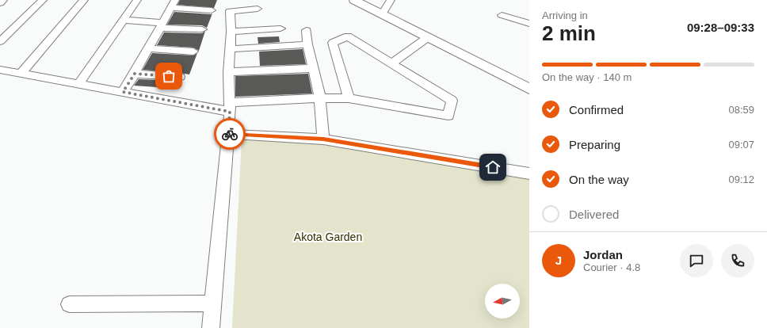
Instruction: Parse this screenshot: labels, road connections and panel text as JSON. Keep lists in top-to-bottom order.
{
  "parks": ["Akota Garden"],
  "north": "left",
  "page": {
    "heading": ["2 min", "Arriving in", "09:28–09:33"],
    "panel": ["Jordan", "Courier · 4.8"],
    "bar": "On the way · 140 m",
    "list": [
      ["Confirmed", "08:59"],
      ["Preparing", "09:07"],
      ["On the way", "09:12"],
      "Delivered"
    ],
    "round": "J"
  }
}
